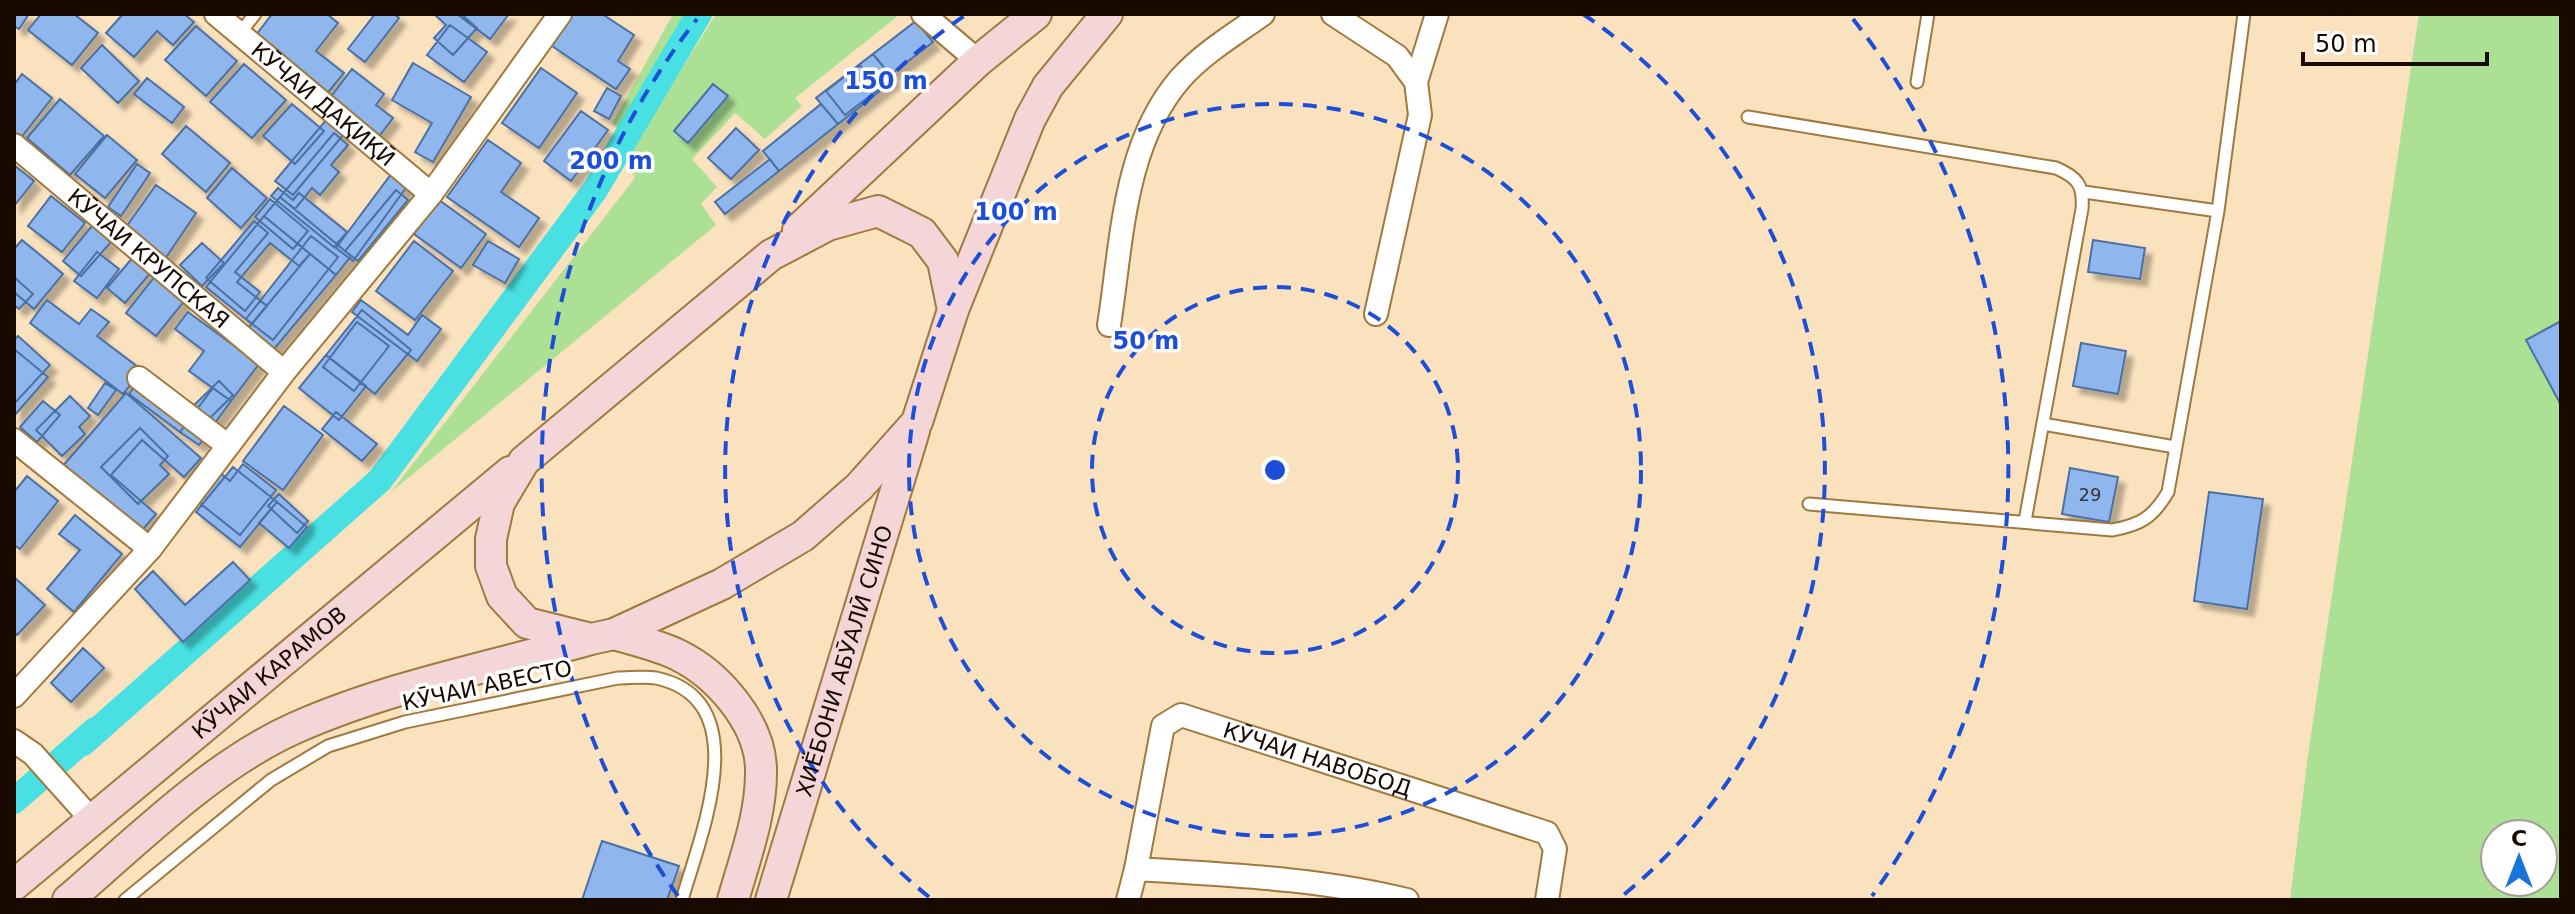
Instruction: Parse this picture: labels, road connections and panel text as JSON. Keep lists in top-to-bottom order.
{
  "streets": {
    "main road": ["ХИЁБОНИ АБӮАЛӢ СИНО", "КӮЧАИ КАРАМОВ"],
    "street": ["КӮЧАИ ДАҚИҚӢ", "КӮЧАИ КРУПСКАЯ", "КӮЧАИ НАВОБОД"],
    "lane": ["КӮЧАИ АВЕСТО"]
  },
  "crossings": [
    ["ХИЁБОНИ АБӮАЛӢ СИНО", "КӮЧАИ КАРАМОВ"]
  ],
  "house_numbers": ["29"],
  "scale_bar": "50 m",
  "north": "top",
  "rings": [
    "150 m",
    "200 m",
    "100 m",
    "50 m"
  ]
}
